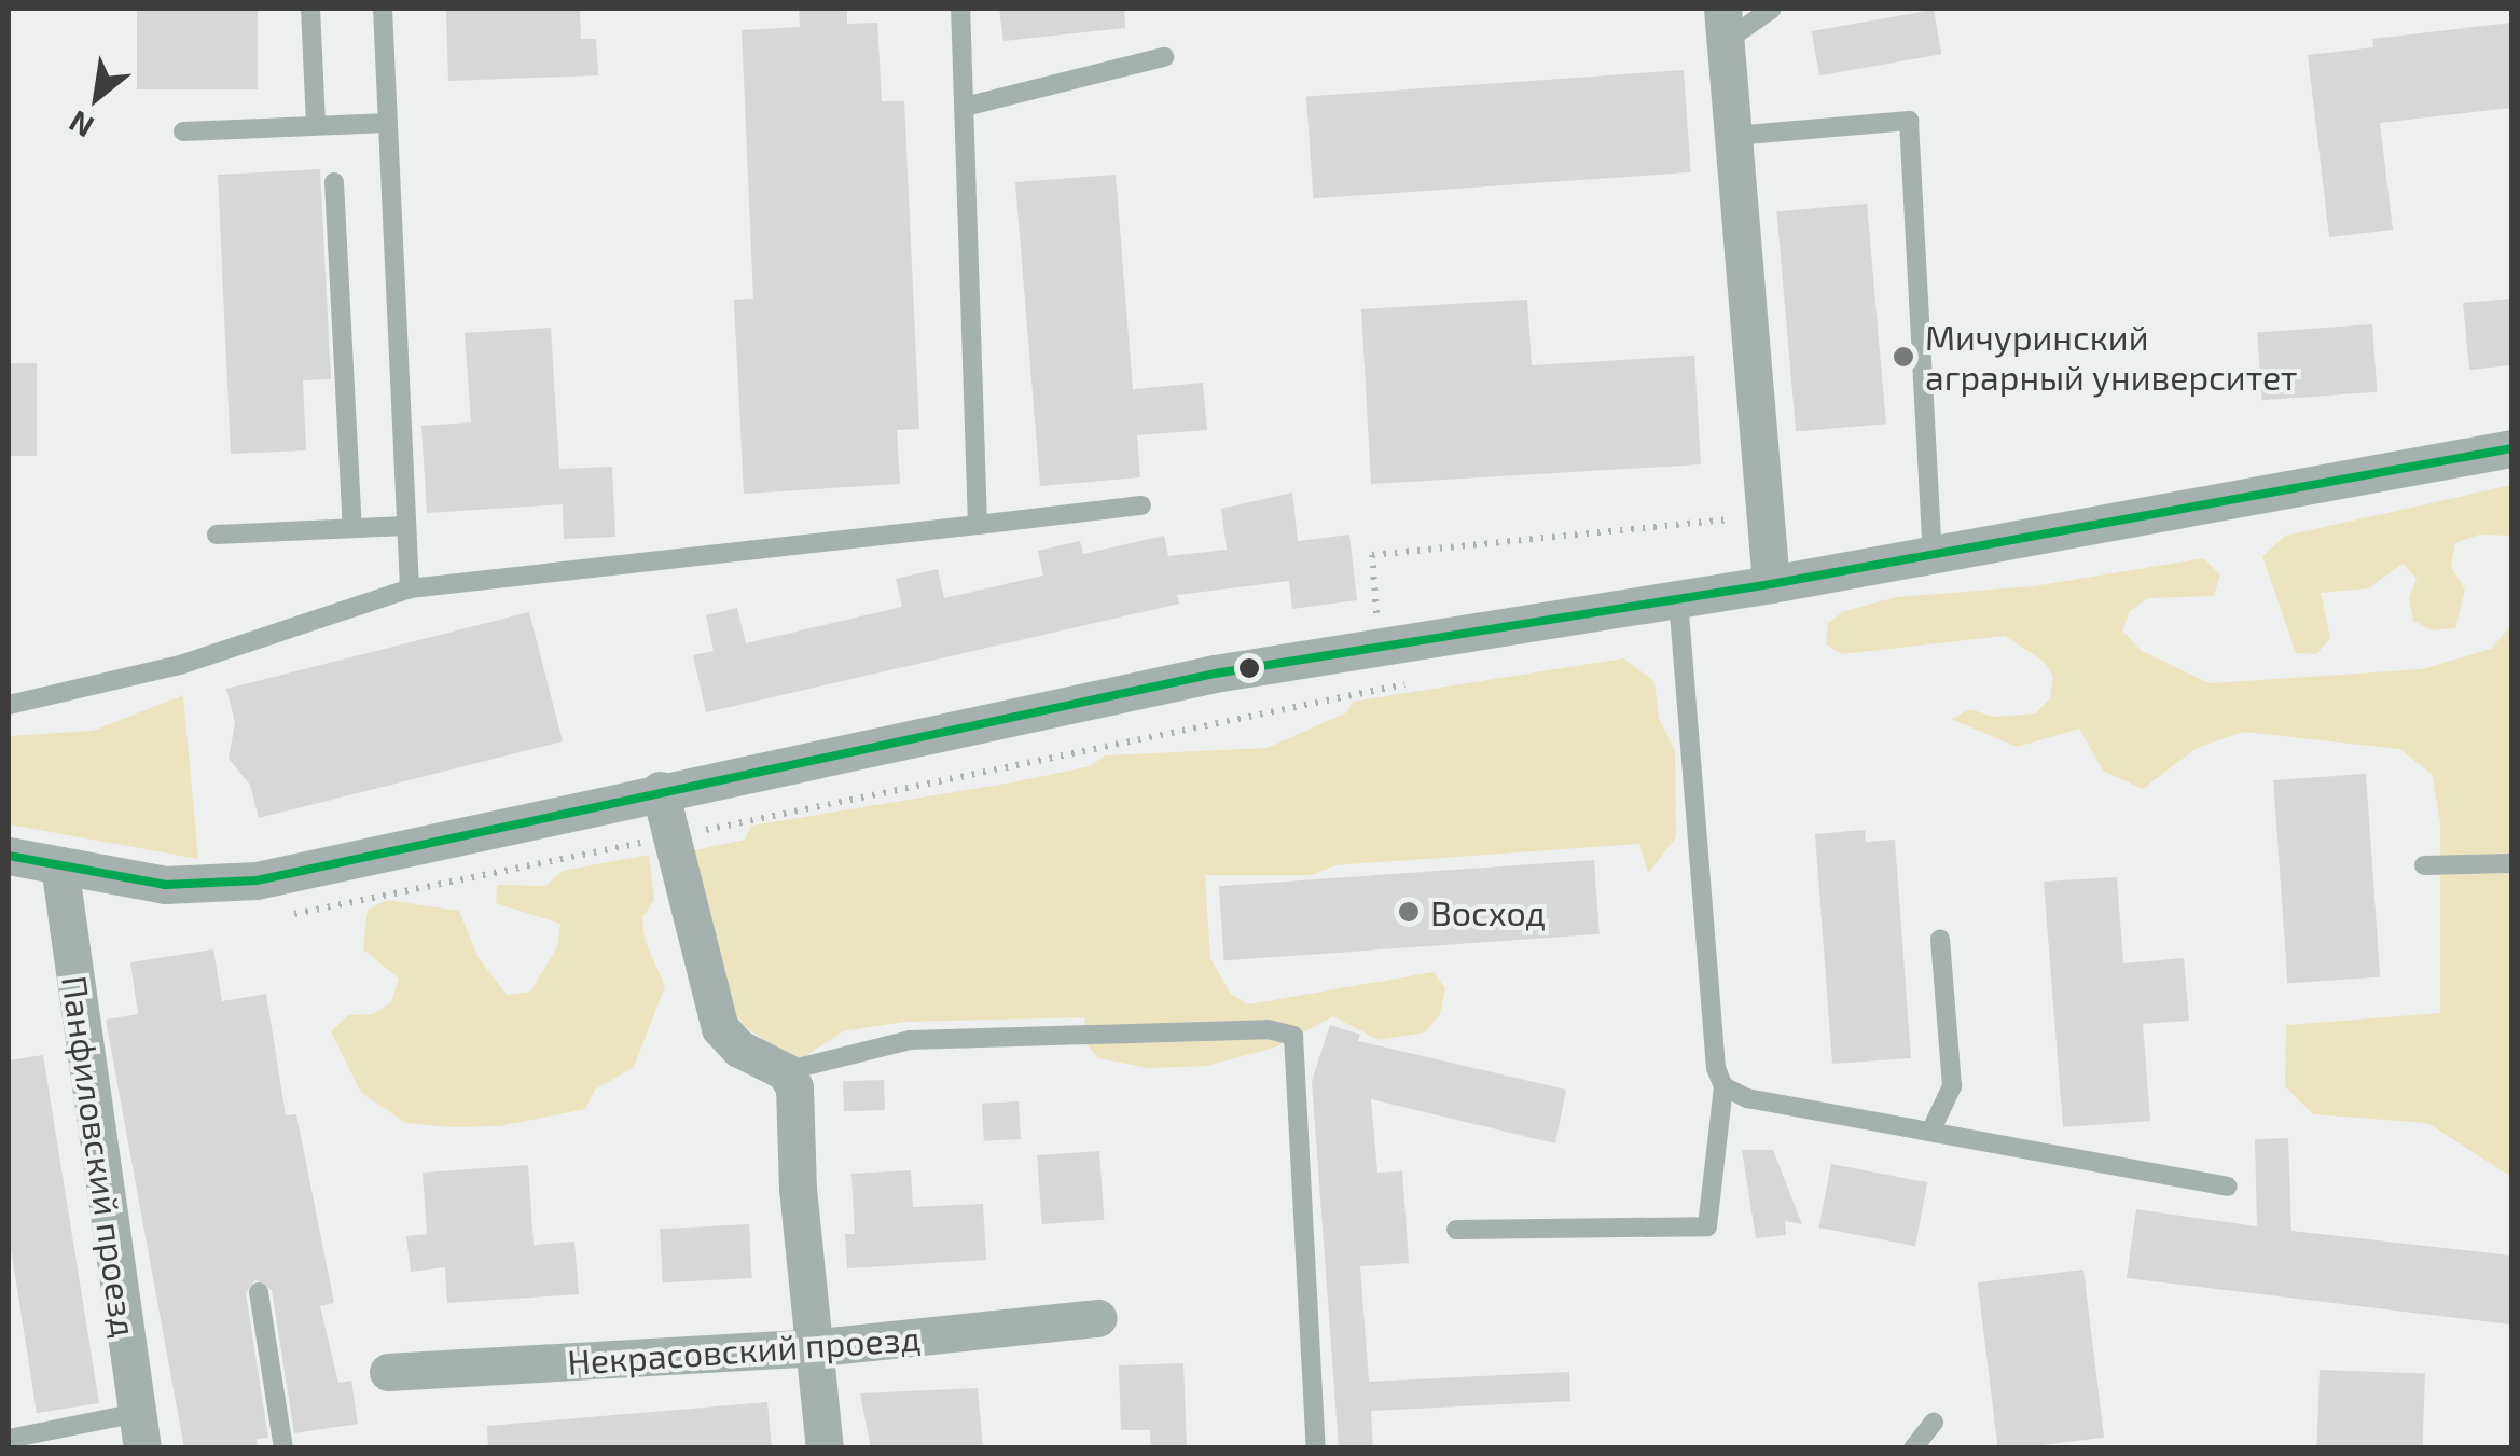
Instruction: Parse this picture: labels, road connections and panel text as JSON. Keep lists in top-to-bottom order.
{
  "streets": {
    "street": ["Панфиловский проезд", "Некрасовский проезд"]
  },
  "places": ["Мичуринский аграрный университет", "Восход"],
  "north": "bottom left"
}
